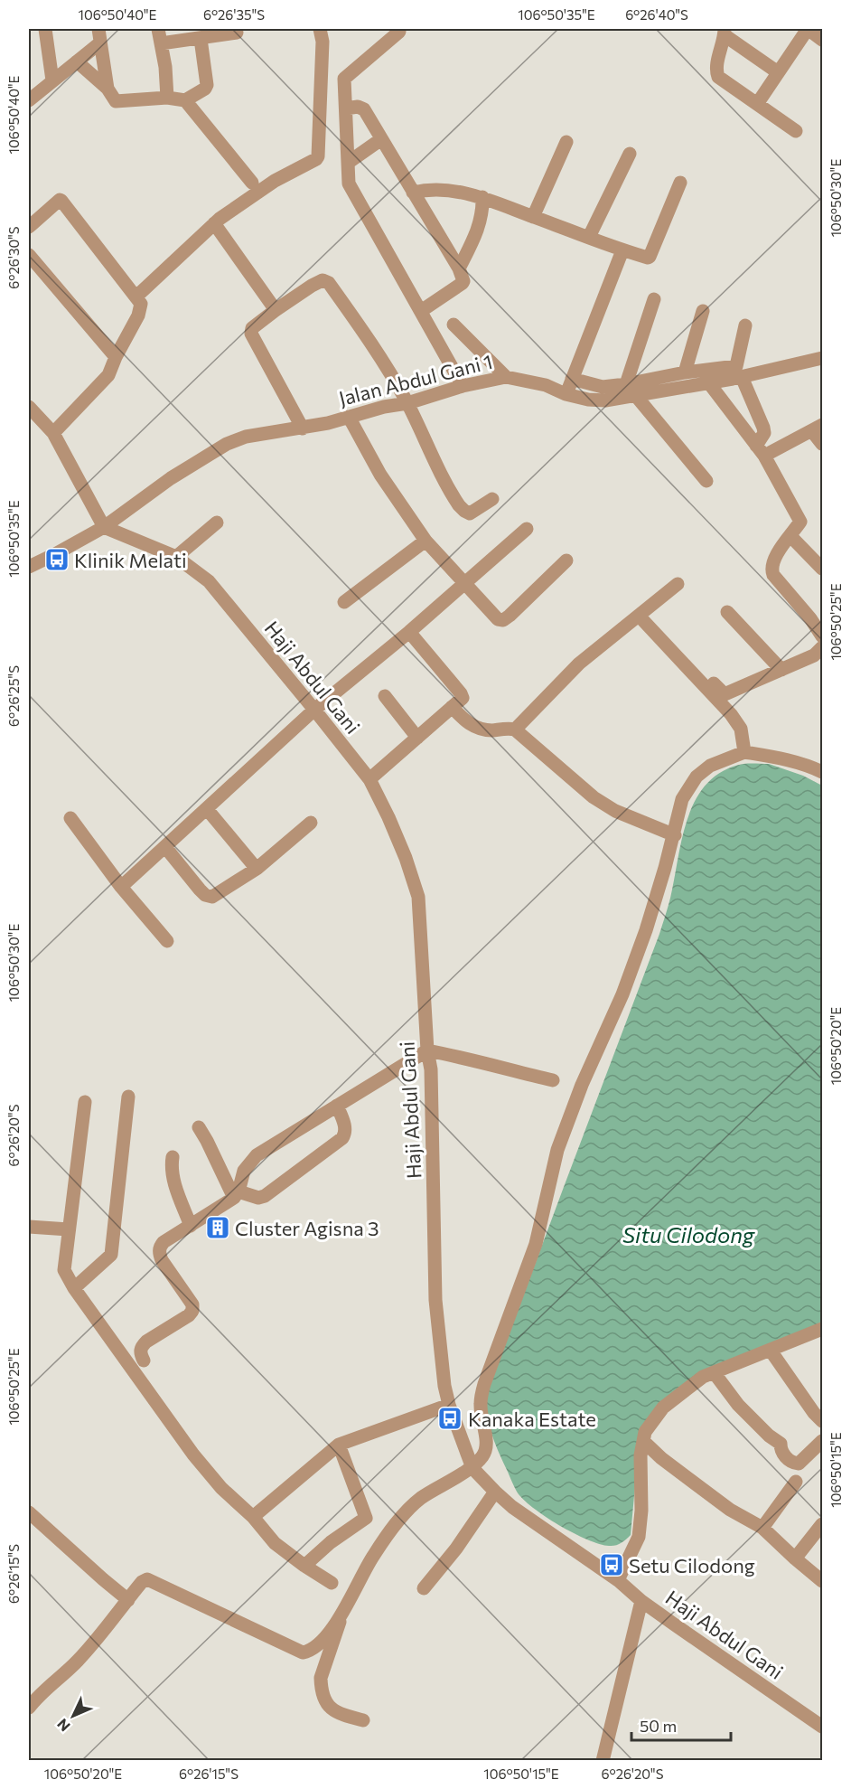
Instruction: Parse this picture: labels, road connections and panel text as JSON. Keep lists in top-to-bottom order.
{
  "streets": {
    "street": ["Jalan Abdul Gani 1", "Haji Abdul Gani"]
  },
  "crossings": [
    ["Jalan Abdul Gani 1", "Haji Abdul Gani"]
  ],
  "water": ["Situ Cilodong"],
  "places": {
    "bus stop": ["Klinik Melati", "Kanaka Estate", "Setu Cilodong"],
    "building": ["Cluster Agisna 3"]
  },
  "scale_bar": "50 m",
  "north": "bottom left",
  "coordinates": [
    "106°50'40\"E",
    "6°26'35\"S",
    "106°50'35\"E",
    "6°26'40\"S",
    "106°50'30\"E",
    "6°26'30\"S",
    "106°50'25\"E",
    "6°26'25\"S",
    "106°50'20\"E",
    "6°26'20\"S",
    "106°50'15\"E",
    "6°26'15\"S"
  ]
}
